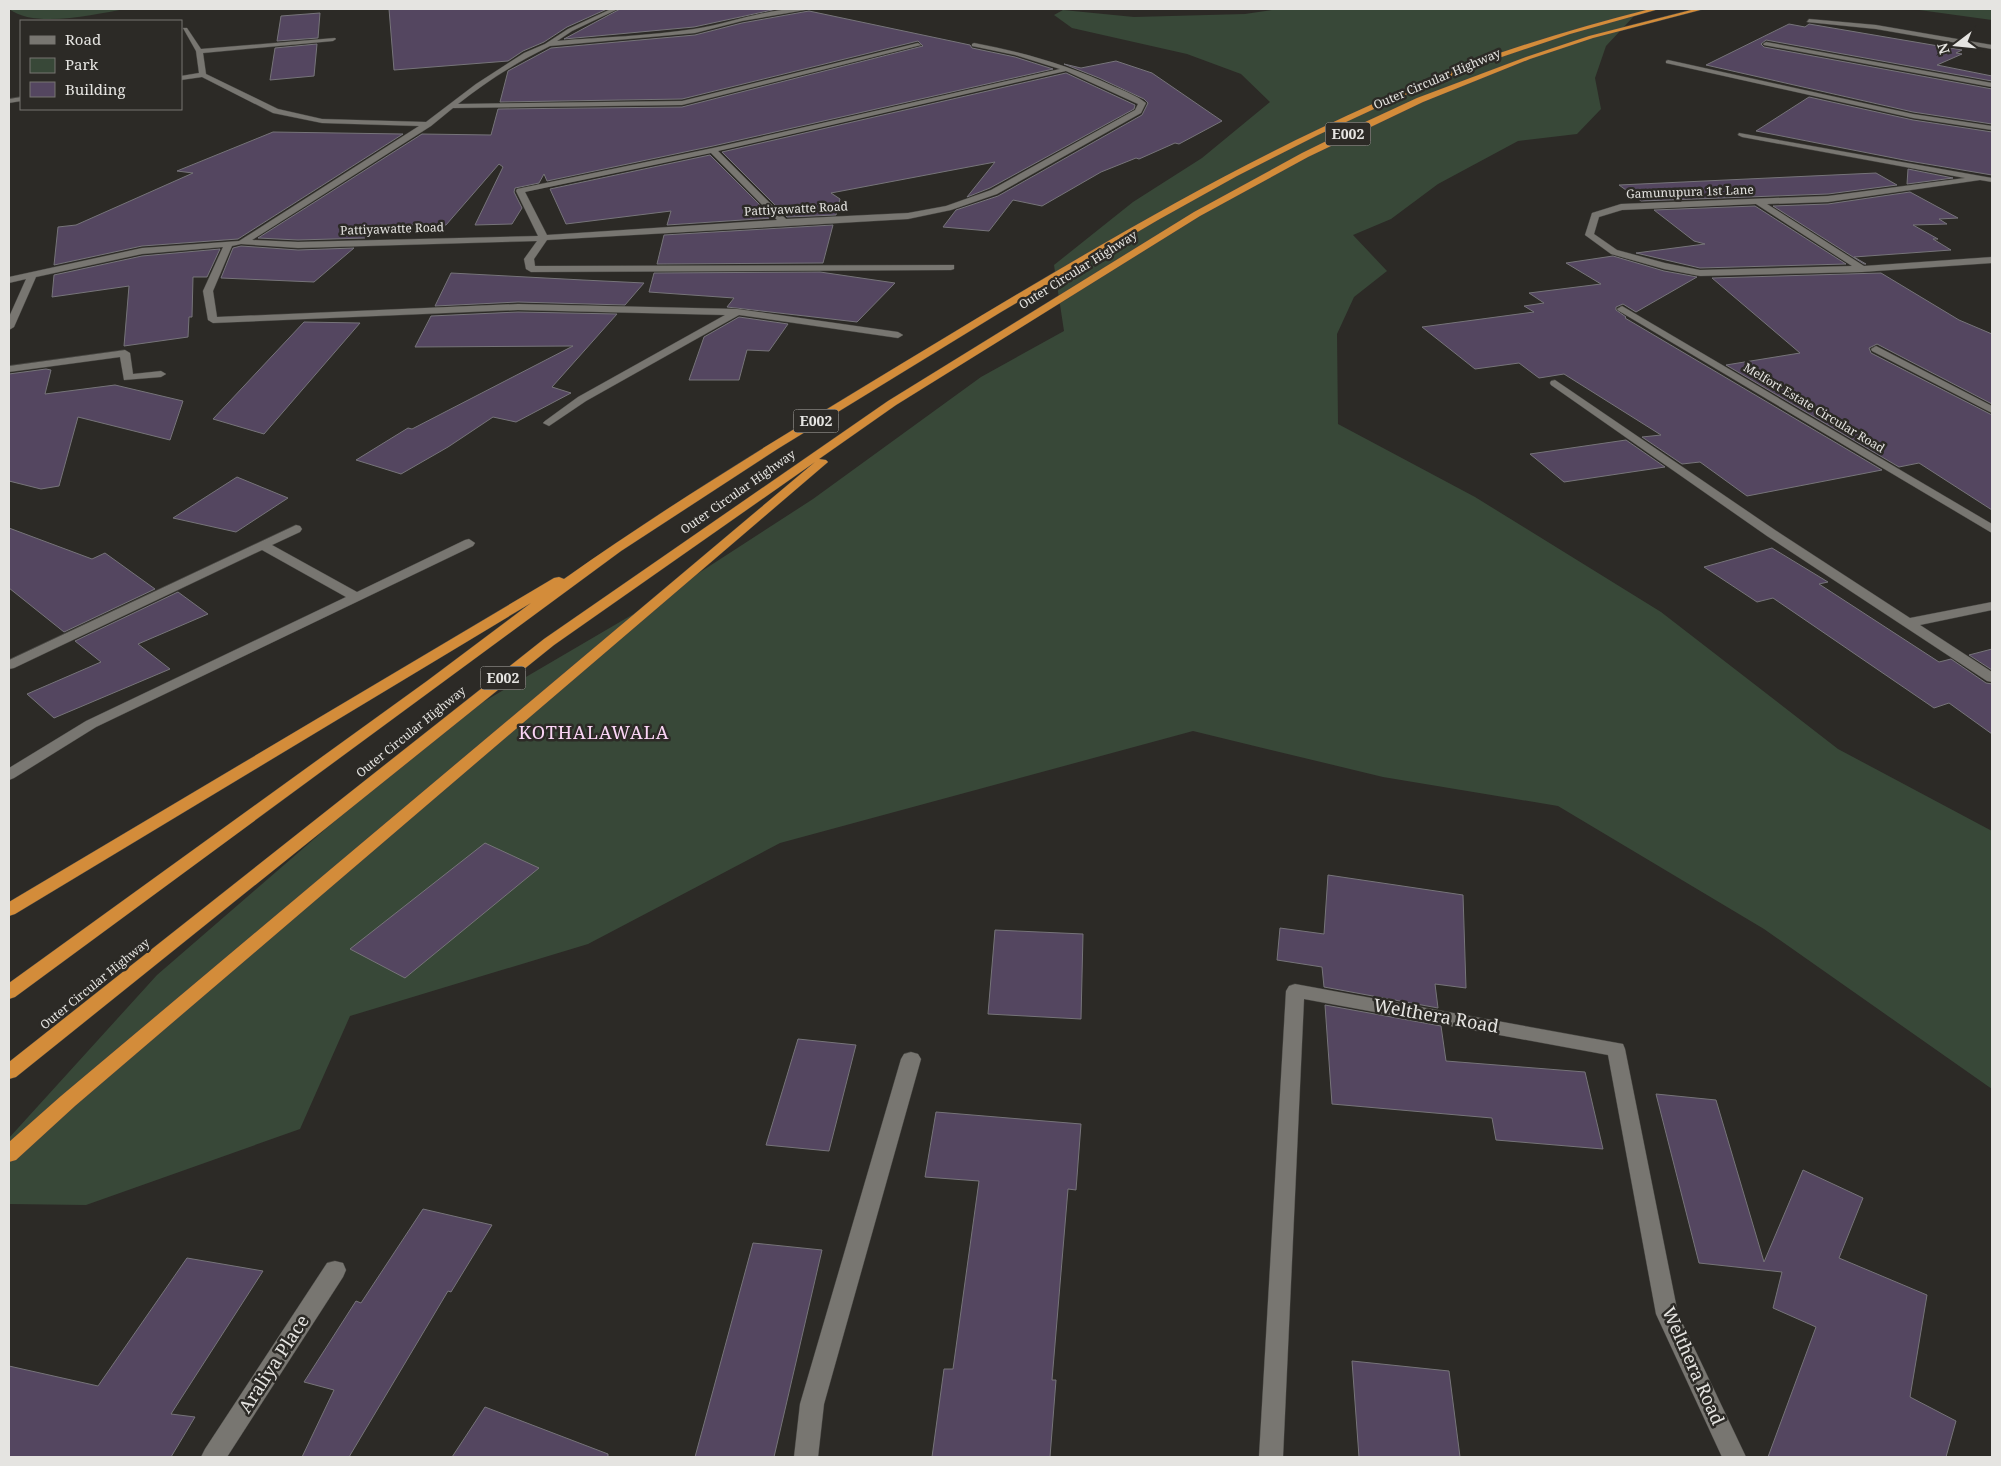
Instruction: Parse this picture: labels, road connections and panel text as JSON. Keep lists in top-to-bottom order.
{
  "streets": {
    "highway": ["Outer Circular Highway", "E002"],
    "street": [
      "Gamunupura 1st Lane",
      "Pattiyawatte Road",
      "Melfort Estate Circular Road",
      "Welthera Road",
      "Araliya Place"
    ]
  },
  "districts": ["KOTHALAWALA"],
  "legend": ["Road", "Park", "Building"],
  "north": "left"
}
